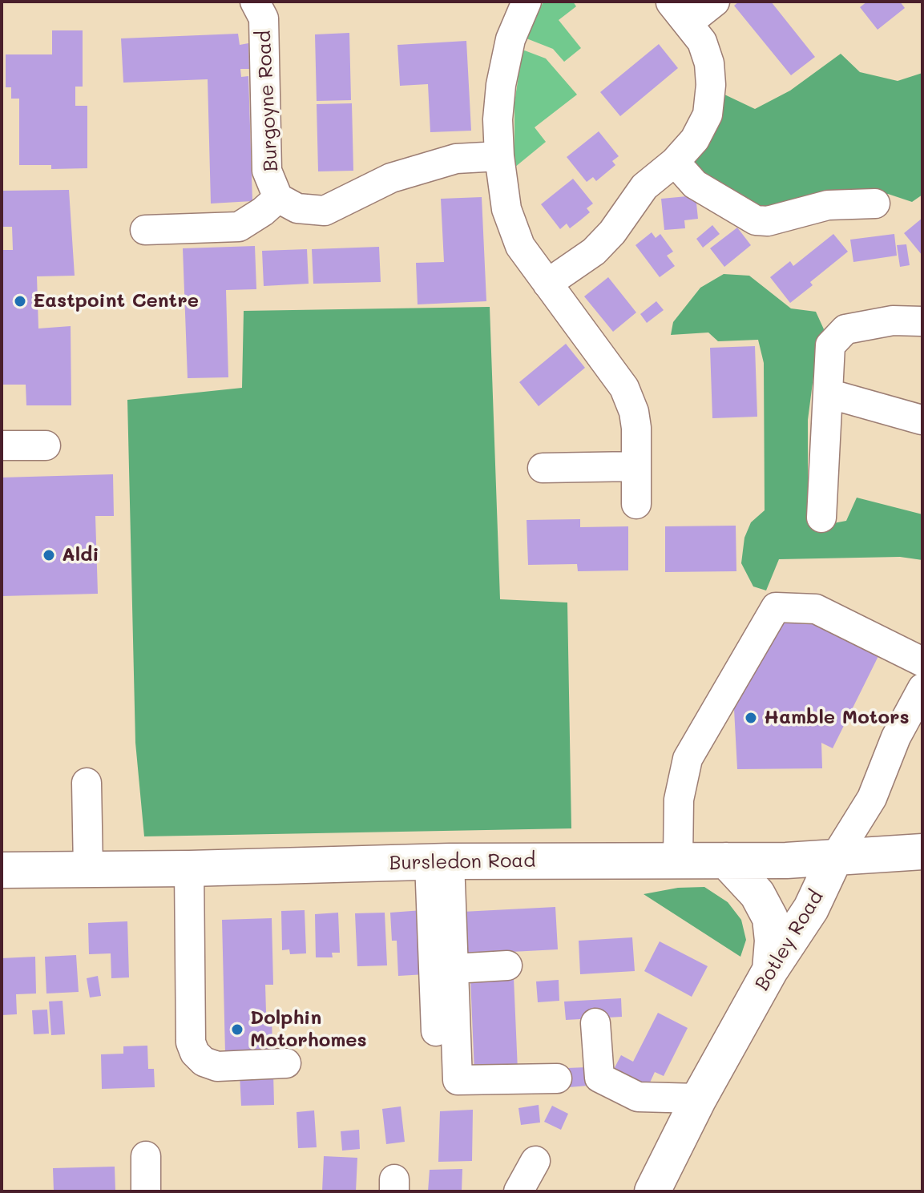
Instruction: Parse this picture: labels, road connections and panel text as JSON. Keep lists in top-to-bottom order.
{
  "streets": {
    "main road": ["Bursledon Road", "Botley Road"],
    "street": ["Burgoyne Road"]
  },
  "crossings": [
    ["Bursledon Road", "Botley Road"]
  ],
  "places": [
    "Eastpoint Centre",
    "Aldi",
    "Hamble Motors",
    "Dolphin Motorhomes"
  ]
}
